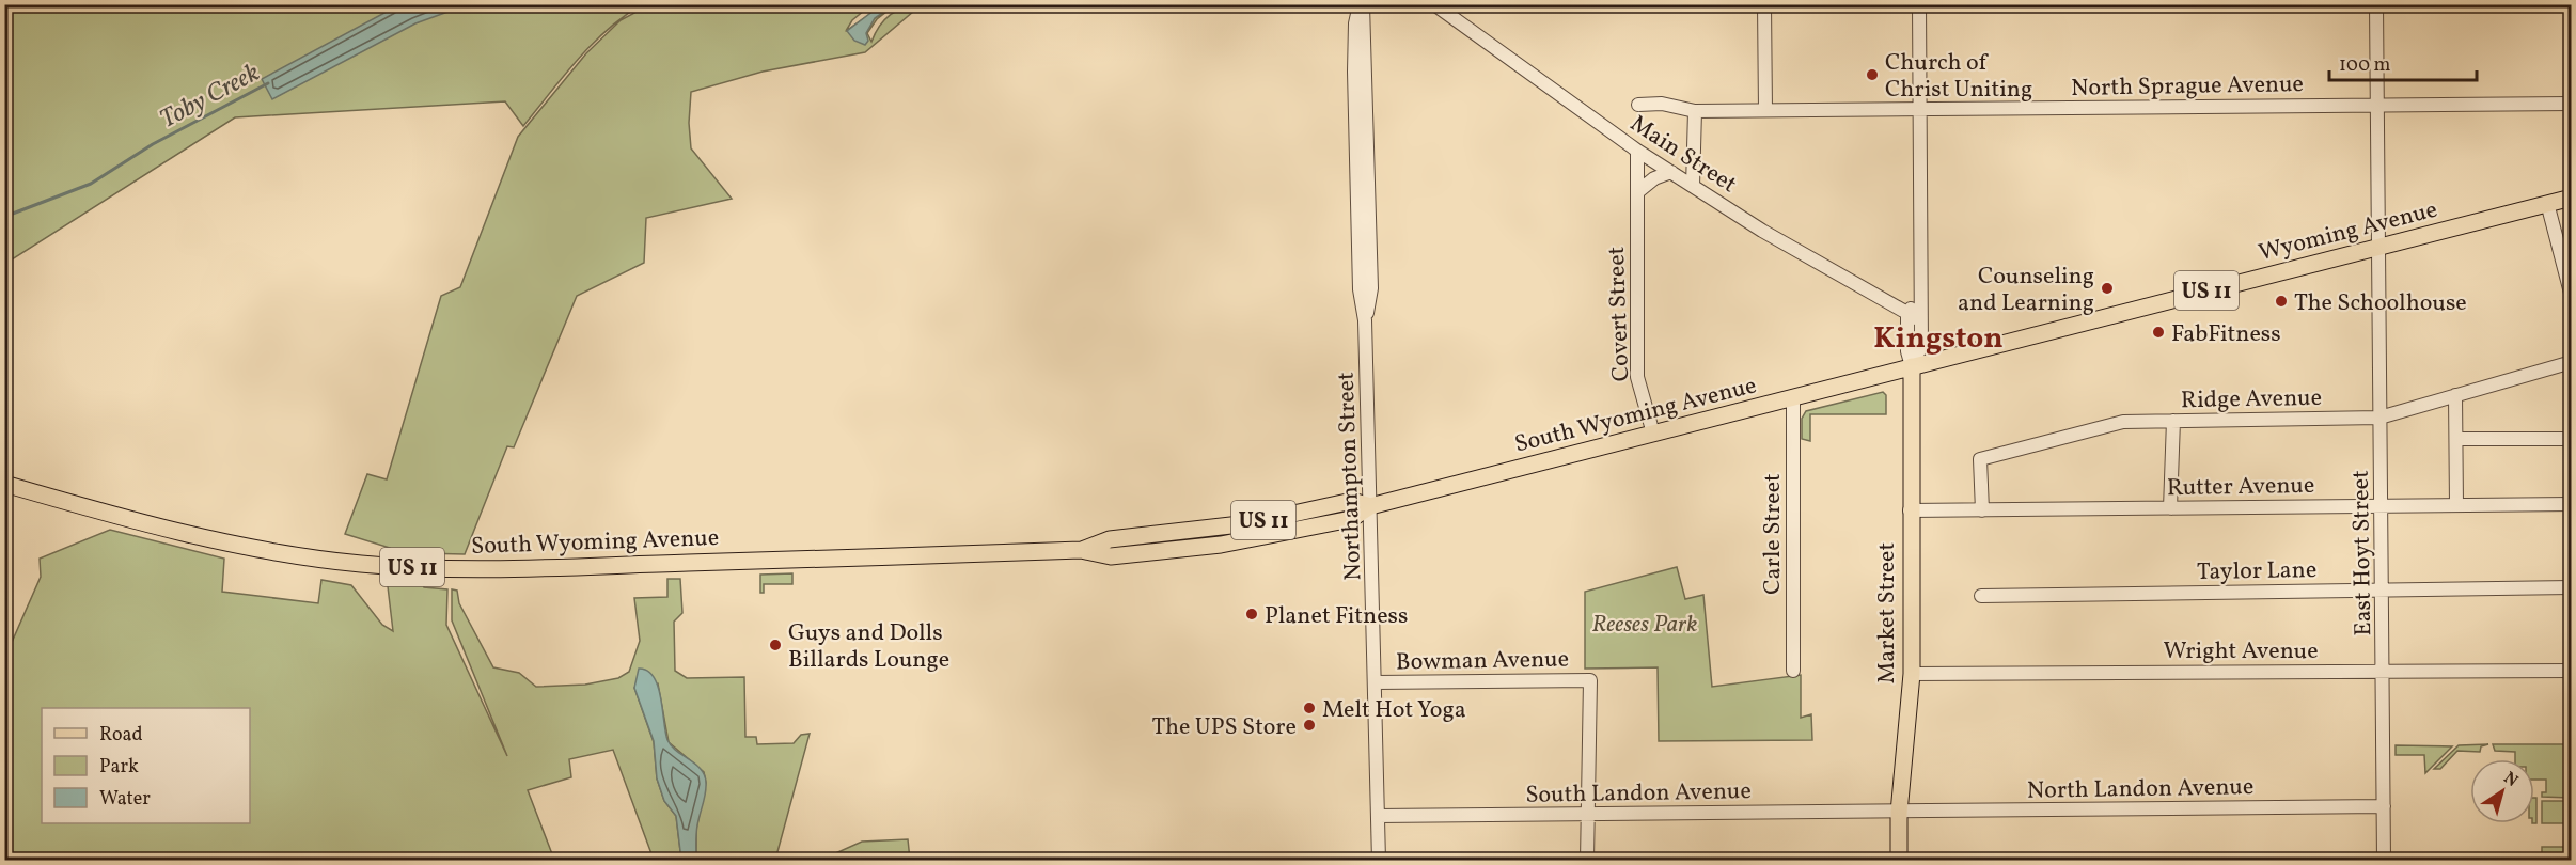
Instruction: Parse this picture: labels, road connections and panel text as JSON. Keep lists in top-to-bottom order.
{
  "streets": {
    "main road": [
      "Wyoming Avenue",
      "US 11",
      "South Wyoming Avenue",
      "Market Street"
    ],
    "street": [
      "North Sprague Avenue",
      "Main Street",
      "Covert Street",
      "Ridge Avenue",
      "Northampton Street",
      "Rutter Avenue",
      "Carle Street",
      "East Hoyt Street",
      "Taylor Lane",
      "Wright Avenue",
      "Bowman Avenue",
      "North Landon Avenue",
      "South Landon Avenue"
    ]
  },
  "crossings": [
    ["North Sprague Avenue", "East Hoyt Street"],
    ["North Sprague Avenue", "Market Street"],
    ["Main Street", "Covert Street"],
    ["Main Street", "Market Street"],
    ["Wyoming Avenue", "South Wyoming Avenue"],
    ["Wyoming Avenue", "East Hoyt Street"],
    ["Wyoming Avenue", "Market Street"],
    ["Covert Street", "South Wyoming Avenue"],
    ["Ridge Avenue", "Rutter Avenue"],
    ["Ridge Avenue", "East Hoyt Street"],
    ["South Wyoming Avenue", "Northampton Street"],
    ["South Wyoming Avenue", "Carle Street"],
    ["South Wyoming Avenue", "Market Street"],
    ["Northampton Street", "Bowman Avenue"],
    ["Northampton Street", "South Landon Avenue"],
    ["Rutter Avenue", "East Hoyt Street"],
    ["Rutter Avenue", "Market Street"],
    ["East Hoyt Street", "Taylor Lane"],
    ["East Hoyt Street", "Wright Avenue"],
    ["East Hoyt Street", "North Landon Avenue"],
    ["Market Street", "Wright Avenue"],
    ["Market Street", "North Landon Avenue"],
    ["Market Street", "South Landon Avenue"],
    ["Bowman Avenue", "South Landon Avenue"],
    ["North Landon Avenue", "South Landon Avenue"]
  ],
  "districts": ["Kingston"],
  "water": ["Toby Creek"],
  "parks": ["Reeses Park"],
  "places": [
    "Church of Christ Uniting",
    "Counseling and Learning",
    "The Schoolhouse",
    "FabFitness",
    "Planet Fitness",
    "Guys and Dolls Billards Lounge",
    "Melt Hot Yoga",
    "The UPS Store"
  ],
  "legend": ["Road", "Park", "Water"],
  "scale_bar": "100 m",
  "north": "top right"
}
